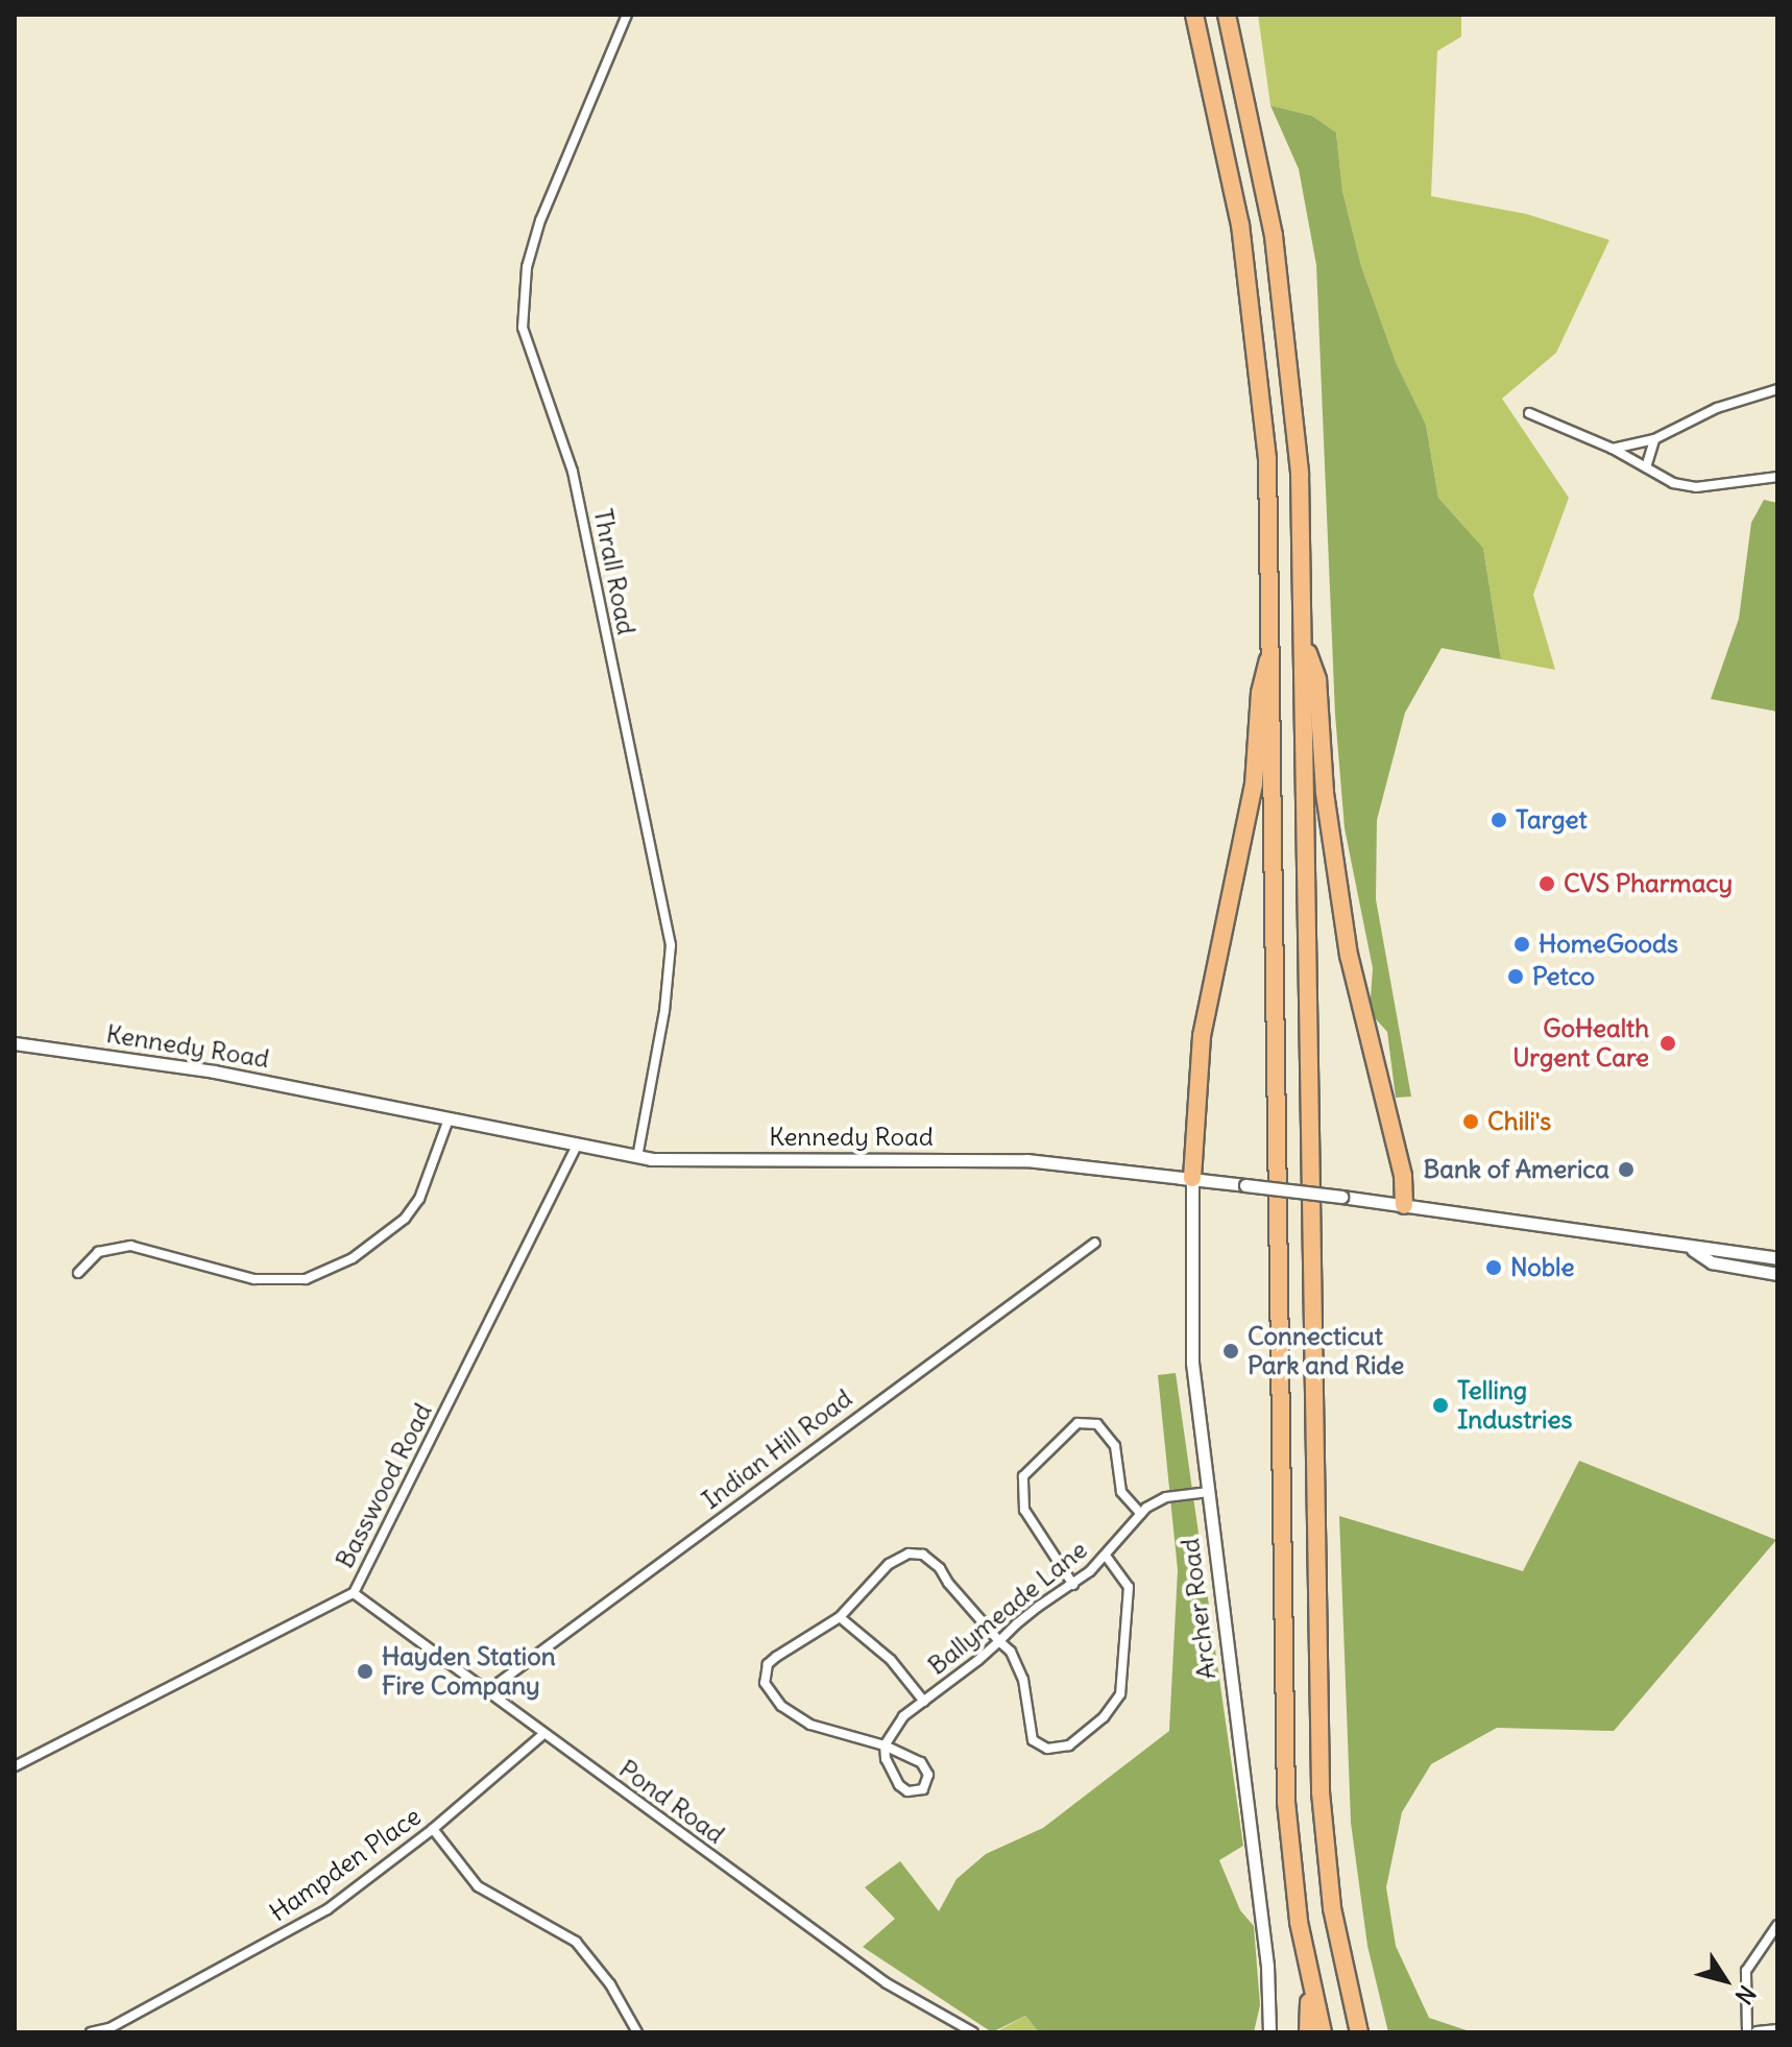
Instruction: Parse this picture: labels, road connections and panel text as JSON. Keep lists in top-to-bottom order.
{
  "streets": {
    "street": [
      "Thrall Road",
      "Kennedy Road",
      "Indian Hill Road",
      "Basswood Road",
      "Ballymeade Lane",
      "Archer Road",
      "Pond Road",
      "Hampden Place"
    ]
  },
  "crossings": [
    ["Thrall Road", "Kennedy Road"],
    ["Kennedy Road", "Basswood Road"],
    ["Kennedy Road", "Archer Road"],
    ["Indian Hill Road", "Pond Road"],
    ["Basswood Road", "Pond Road"],
    ["Ballymeade Lane", "Archer Road"],
    ["Pond Road", "Hampden Place"]
  ],
  "places": [
    "Target",
    "CVS Pharmacy",
    "HomeGoods",
    "Petco",
    "GoHealth Urgent Care",
    "Chili's",
    "Bank of America",
    "Noble",
    "Connecticut Park and Ride",
    "Telling Industries",
    "Hayden Station Fire Company"
  ],
  "north": "bottom right"
}
